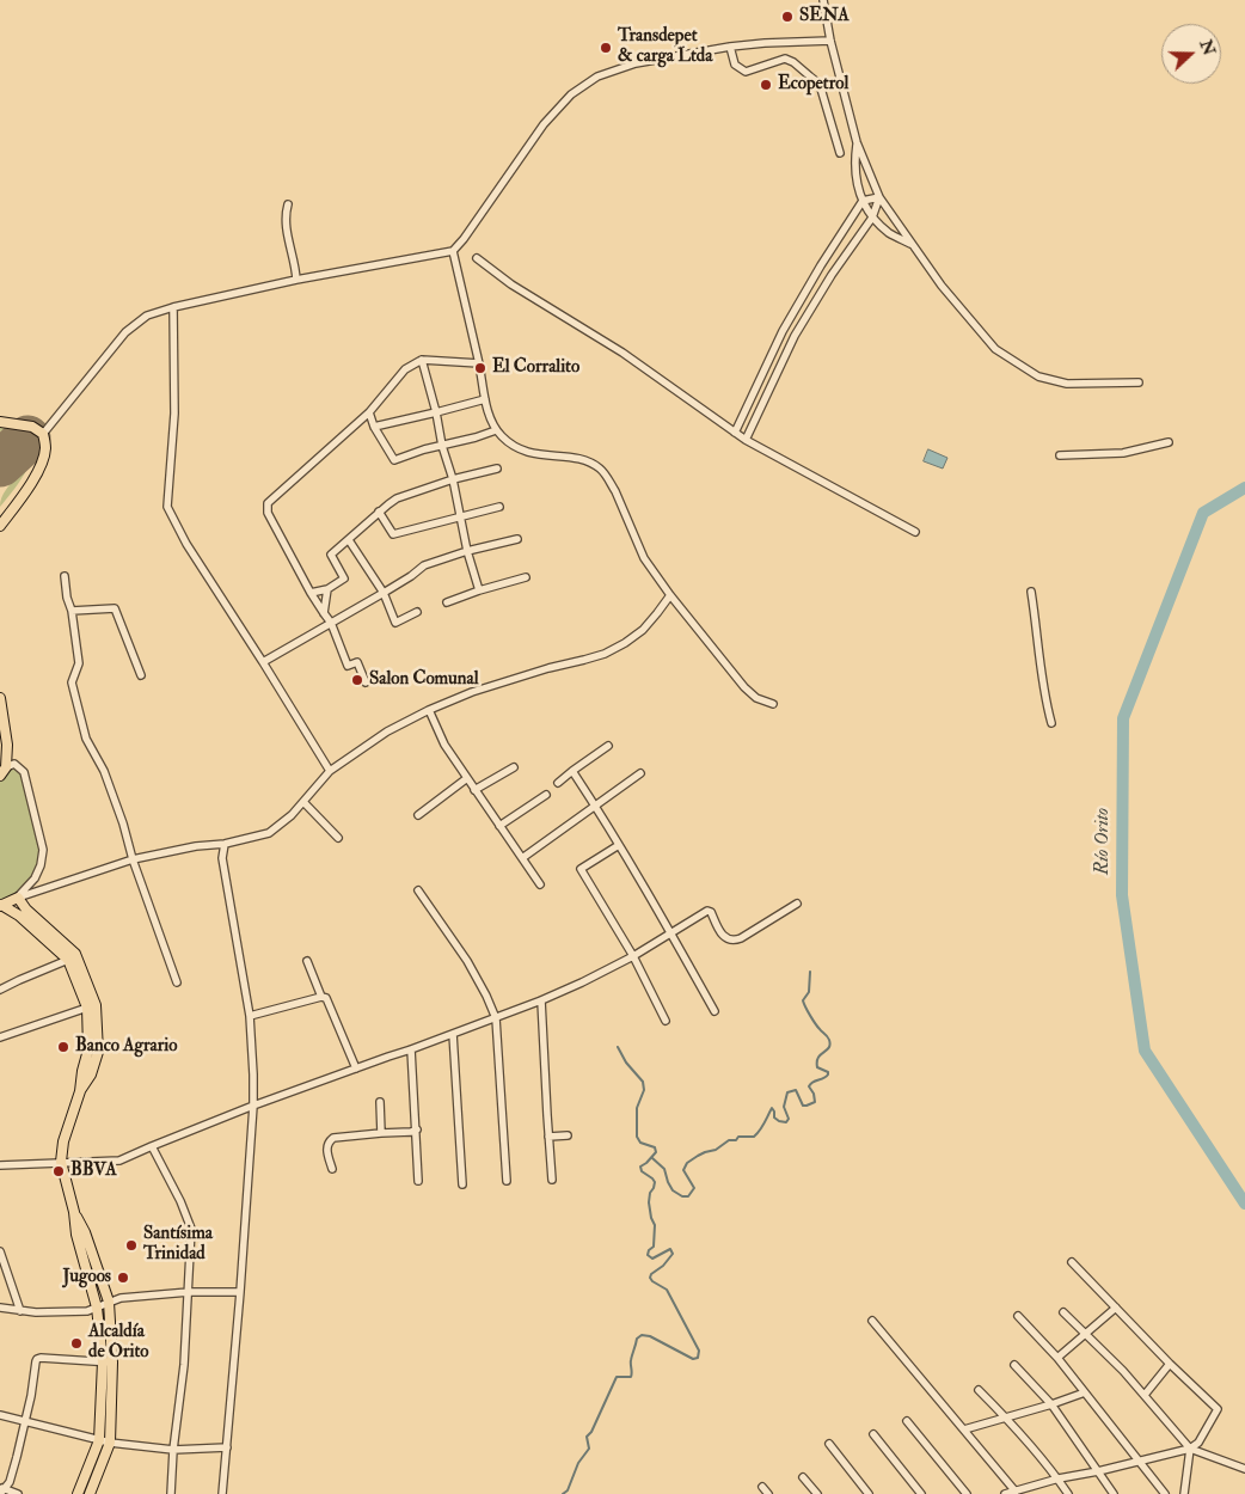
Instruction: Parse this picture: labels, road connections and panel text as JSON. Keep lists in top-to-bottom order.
{
  "water": ["Río Orito"],
  "places": [
    "SENA",
    "Transdepet & carga Ltda",
    "Ecopetrol",
    "El Corralito",
    "Salon Comunal",
    "Banco Agrario",
    "BBVA",
    "Santísima Trinidad",
    "Jugoos",
    "Alcaldía de Orito"
  ],
  "north": "right"
}
